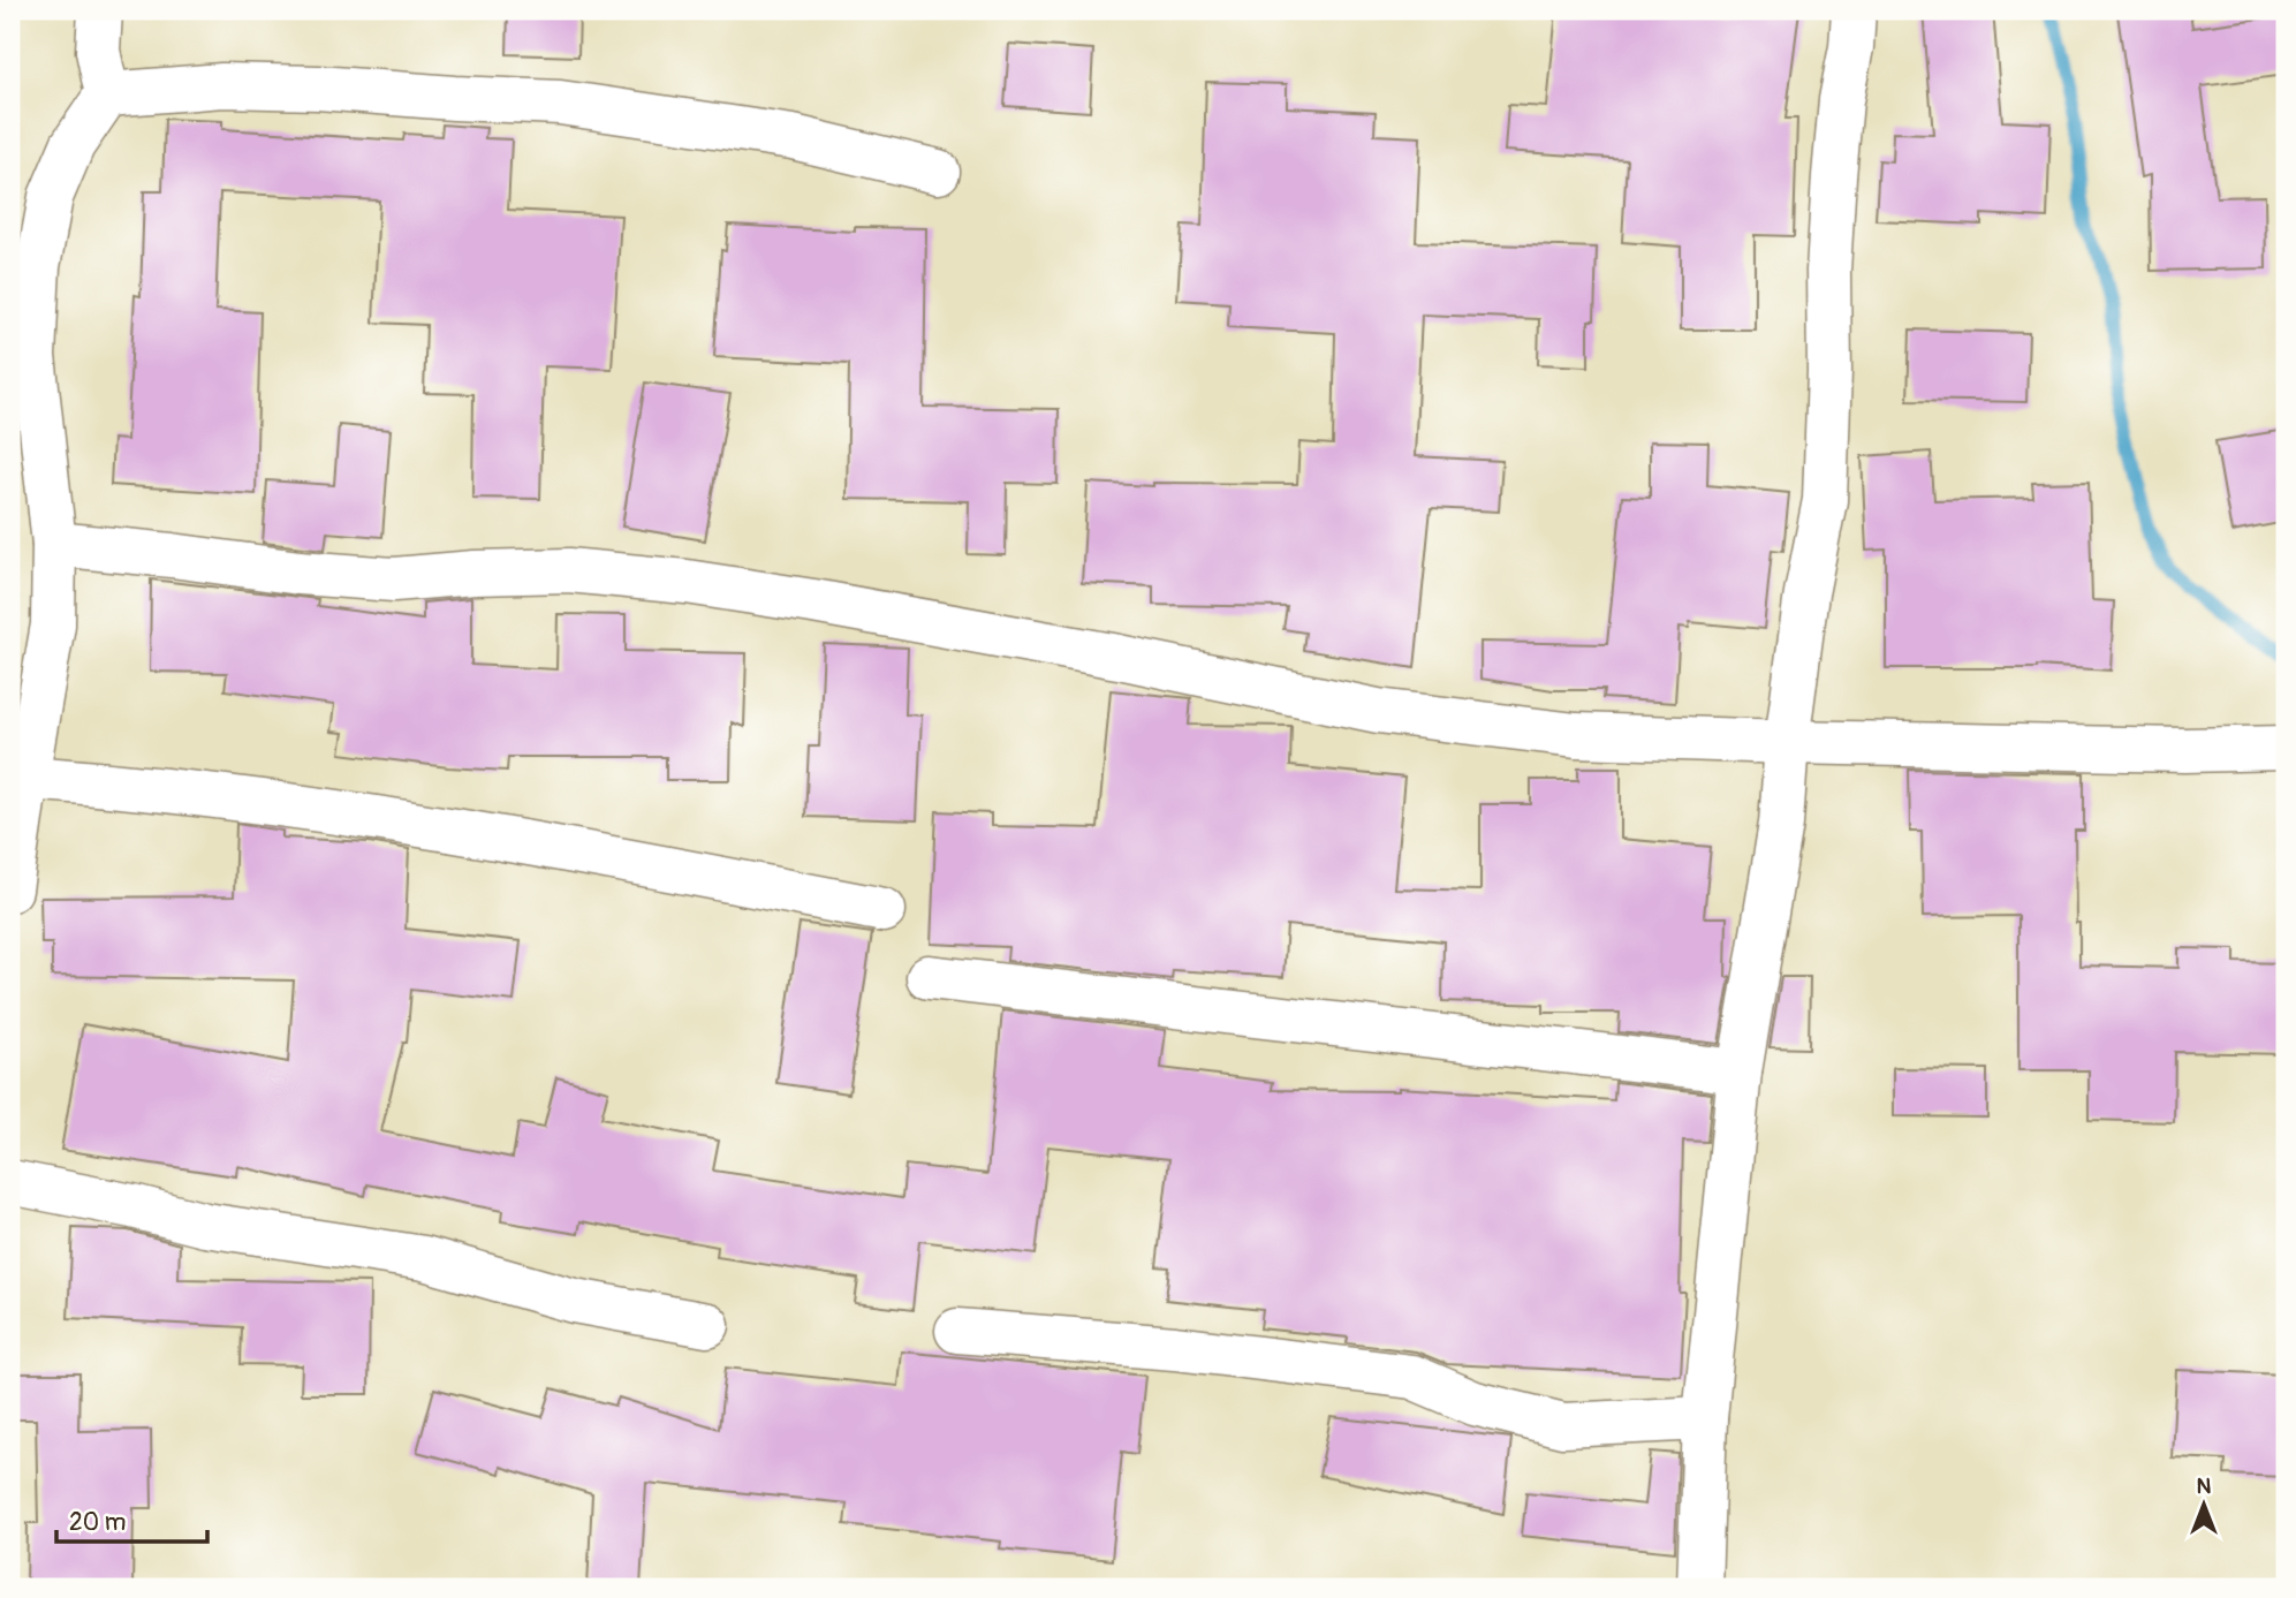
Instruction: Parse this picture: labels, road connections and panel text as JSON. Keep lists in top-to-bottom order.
{
  "scale_bar": "20 m",
  "north": "top"
}
